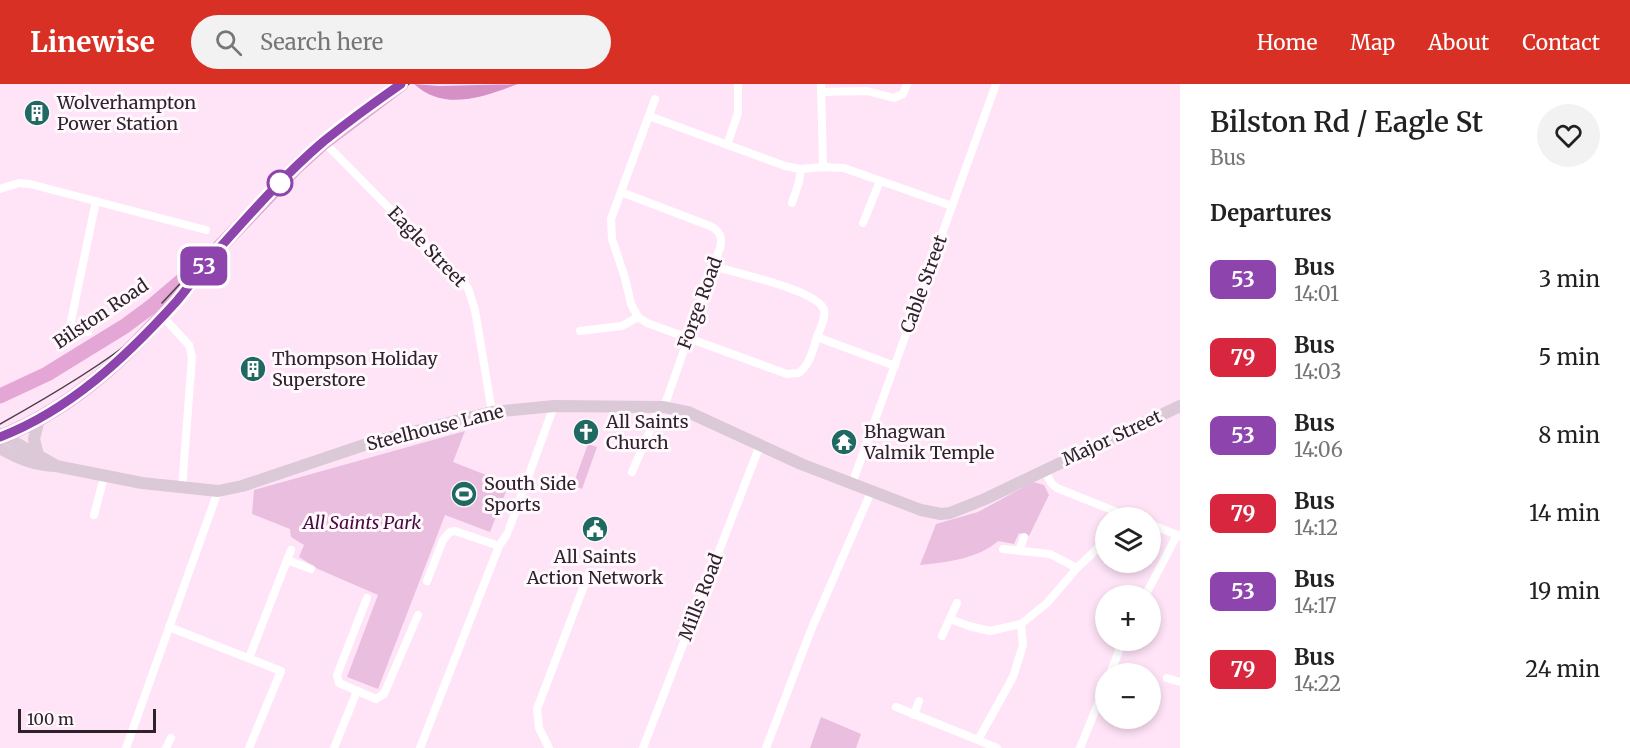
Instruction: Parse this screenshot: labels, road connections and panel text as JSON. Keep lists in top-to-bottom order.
{
  "streets": {
    "highway": ["Bilston Road"],
    "street": [
      "Eagle Street",
      "Cable Street",
      "Forge Road",
      "Steelhouse Lane",
      "Major Street",
      "Mills Road"
    ]
  },
  "crossings": [
    ["Eagle Street", "Bilston Road"],
    ["Eagle Street", "Steelhouse Lane"],
    ["Cable Street", "Steelhouse Lane"],
    ["Forge Road", "Steelhouse Lane"],
    ["Bilston Road", "Steelhouse Lane"],
    ["Steelhouse Lane", "Major Street"],
    ["Steelhouse Lane", "Mills Road"]
  ],
  "parks": ["All Saints Park"],
  "places": {
    "building": ["Wolverhampton Power Station", "Thompson Holiday Superstore"],
    "church": ["All Saints Church"],
    "temple": ["Bhagwan Valmik Temple"],
    "sports": ["South Side Sports"],
    "public building": ["All Saints Action Network"]
  },
  "lines": ["bus line 53"],
  "scale_bar": "100 m",
  "page": {
    "header": "Linewise",
    "search": "Search here",
    "nav": [
      "Home",
      "Map",
      "About",
      "Contact"
    ],
    "on_map": "53",
    "heading": [
      ["Bilston Rd / Eagle St", "Bus"],
      "Departures"
    ],
    "list": [
      {
        "mark": "53",
        "name": "Bus",
        "note": "14:01",
        "value": "3 min"
      },
      {
        "mark": "79",
        "name": "Bus",
        "note": "14:03",
        "value": "5 min"
      },
      {
        "mark": "53",
        "name": "Bus",
        "note": "14:06",
        "value": "8 min"
      },
      {
        "mark": "79",
        "name": "Bus",
        "note": "14:12",
        "value": "14 min"
      },
      {
        "mark": "53",
        "name": "Bus",
        "note": "14:17",
        "value": "19 min"
      },
      {
        "mark": "79",
        "name": "Bus",
        "note": "14:22",
        "value": "24 min"
      }
    ],
    "map_buttons": ["+", "−"],
    "scale": "100 m"
  }
}
